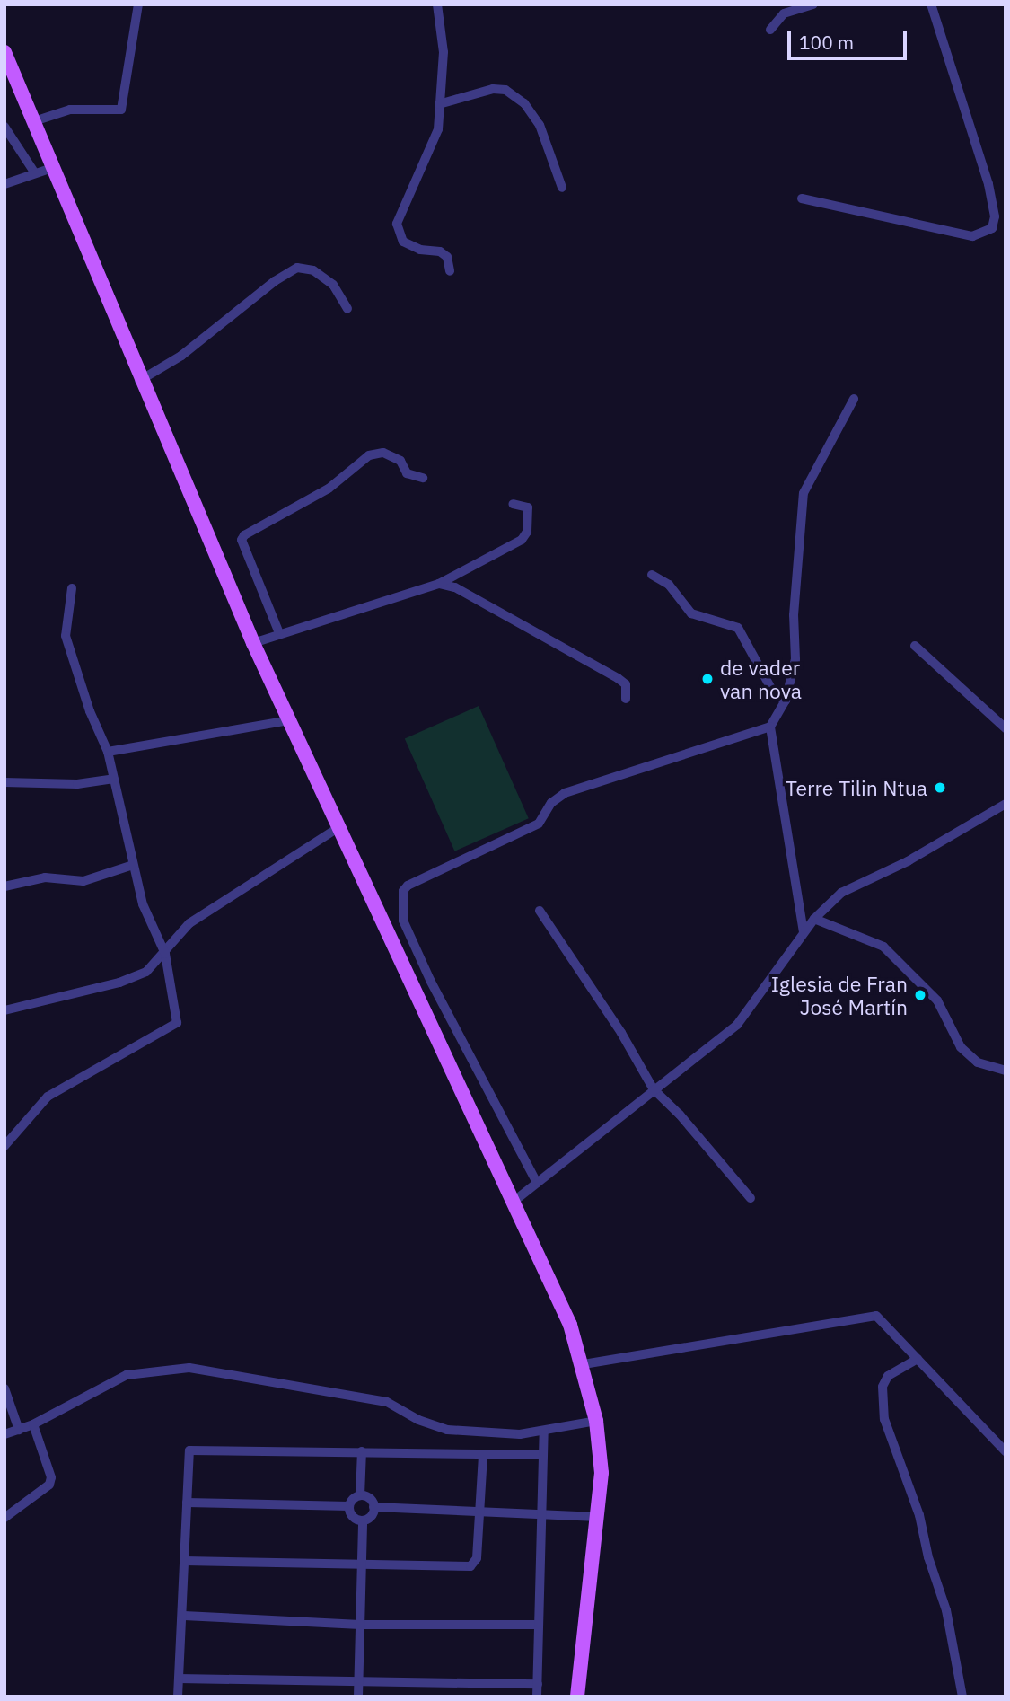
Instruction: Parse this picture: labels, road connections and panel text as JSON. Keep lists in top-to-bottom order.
{
  "places": ["de vader van nova", "Terre Tilin Ntua", "Iglesia de Fran José Martín"],
  "scale_bar": "100 m"
}
